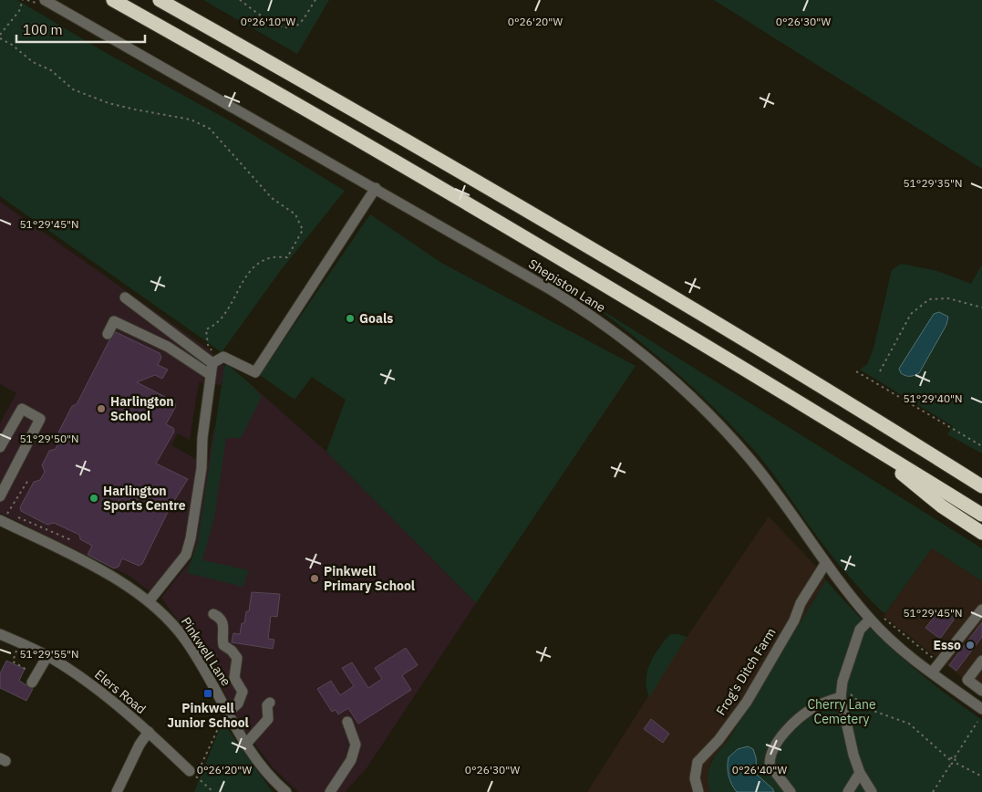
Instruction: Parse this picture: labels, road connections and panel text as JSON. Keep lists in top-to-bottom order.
{
  "streets": {
    "street": [
      "Shepiston Lane",
      "Pinkwell Lane",
      "Frog's Ditch Farm",
      "Elers Road"
    ]
  },
  "crossings": [
    ["Shepiston Lane", "Frog's Ditch Farm"]
  ],
  "parks": ["Cherry Lane Cemetery"],
  "places": {
    "other": [
      "Goals",
      "Harlington School",
      "Harlington Sports Centre",
      "Pinkwell Primary School",
      "Esso"
    ],
    "transit": ["Pinkwell Junior School"]
  },
  "scale_bar": "100 m",
  "coordinates": [
    "0°26'20\"W",
    "0°26'30\"W",
    "0°26'10\"W",
    "51°29'35\"N",
    "51°29'45\"N",
    "51°29'40\"N",
    "51°29'50\"N",
    "51°29'55\"N",
    "0°26'40\"W"
  ]
}
